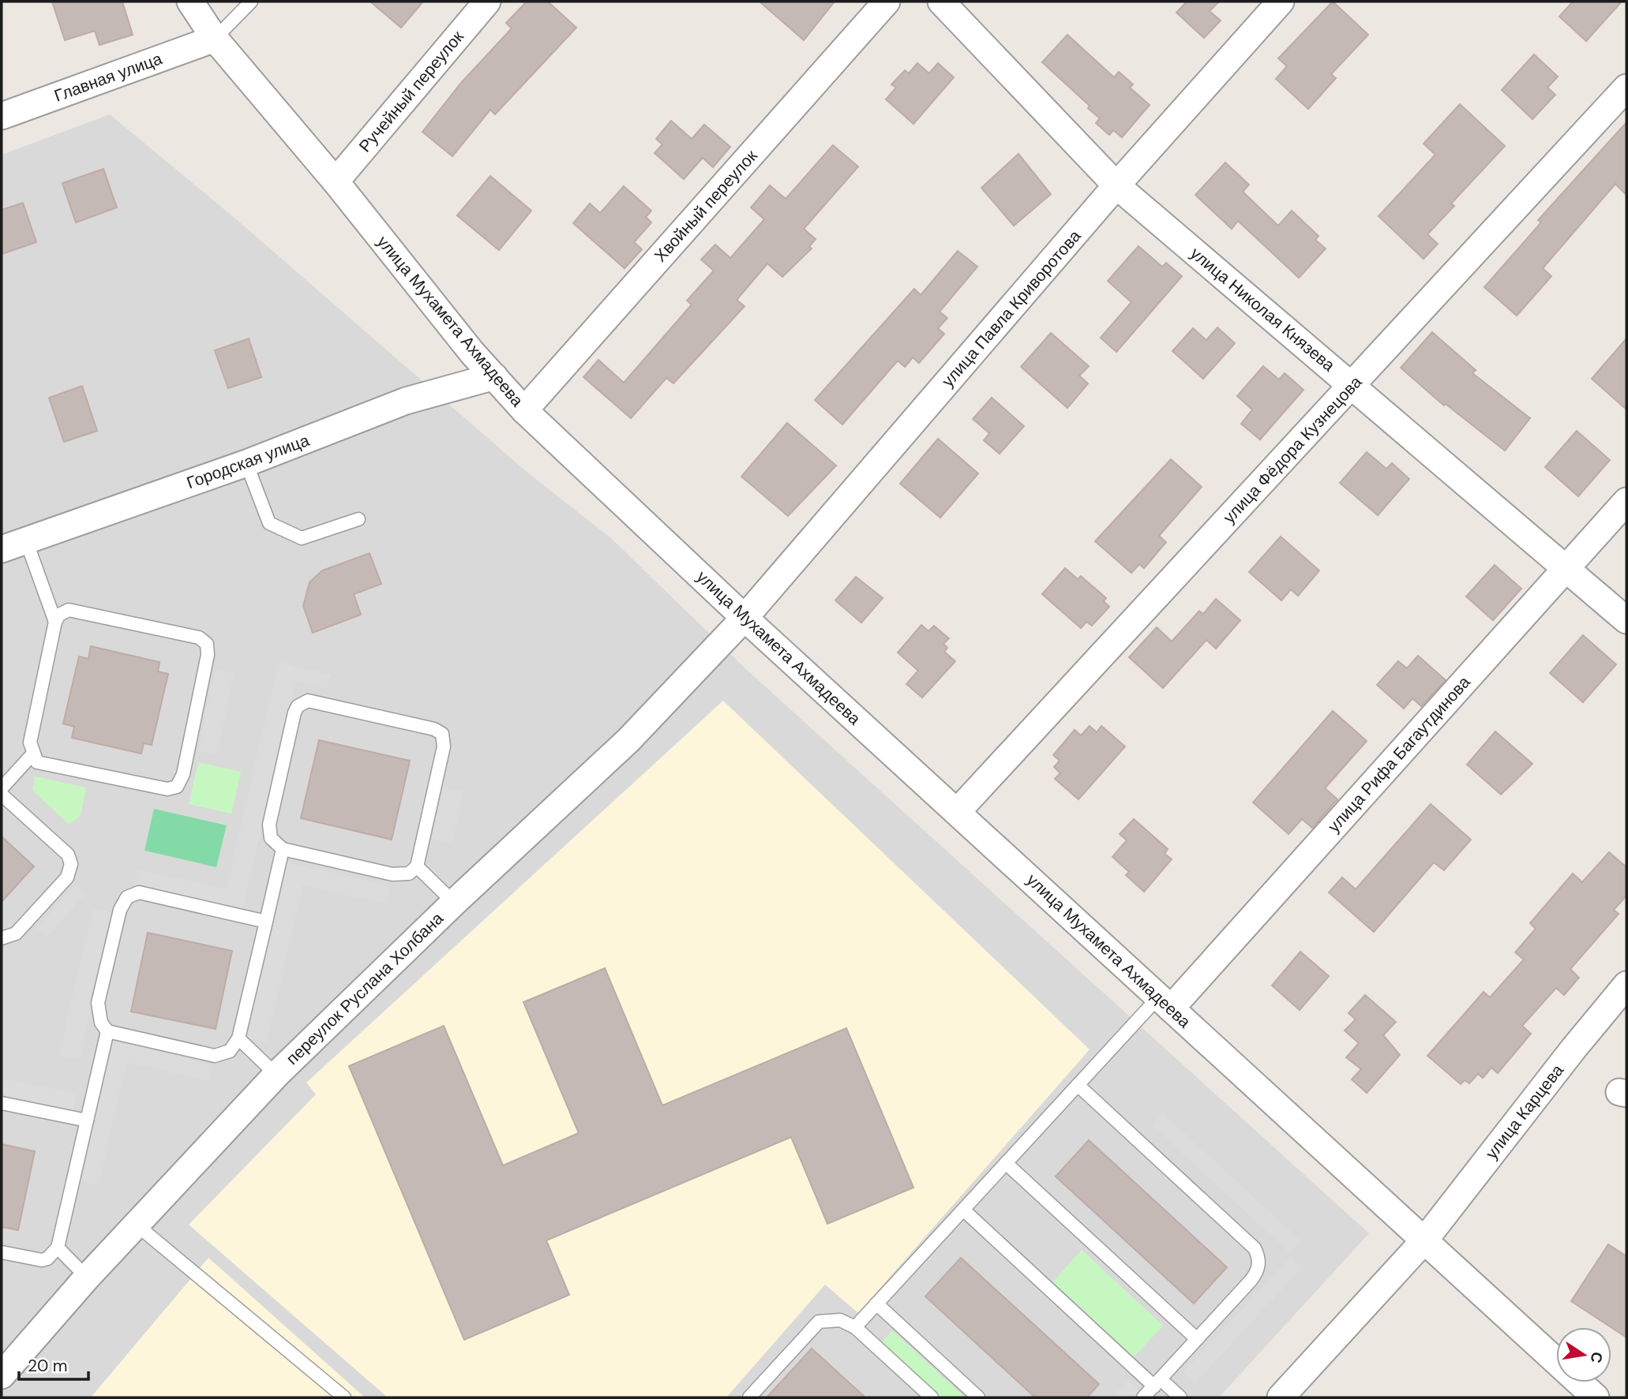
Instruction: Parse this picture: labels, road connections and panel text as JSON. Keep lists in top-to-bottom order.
{
  "streets": {
    "street": [
      "Главная улица",
      "Ручейный переулок",
      "Хвойный переулок",
      "улица Павла Криворотова",
      "улица Николая Князева",
      "улица Мухамета Ахмадеева",
      "улица Фёдора Кузнецова",
      "Городская улица",
      "улица Рифа Багаутдинова",
      "переулок Руслана Холбана",
      "улица Карцева"
    ]
  },
  "crossings": [
    ["Главная улица", "улица Мухамета Ахмадеева"],
    ["Ручейный переулок", "улица Мухамета Ахмадеева"],
    ["Хвойный переулок", "улица Мухамета Ахмадеева"],
    ["улица Павла Криворотова", "улица Николая Князева"],
    ["улица Павла Криворотова", "улица Мухамета Ахмадеева"],
    ["улица Павла Криворотова", "переулок Руслана Холбана"],
    ["улица Николая Князева", "улица Фёдора Кузнецова"],
    ["улица Николая Князева", "улица Рифа Багаутдинова"],
    ["улица Мухамета Ахмадеева", "улица Фёдора Кузнецова"],
    ["улица Мухамета Ахмадеева", "Городская улица"],
    ["улица Мухамета Ахмадеева", "улица Рифа Багаутдинова"],
    ["улица Мухамета Ахмадеева", "переулок Руслана Холбана"],
    ["улица Мухамета Ахмадеева", "улица Карцева"]
  ],
  "scale_bar": "20 m",
  "north": "right"
}
